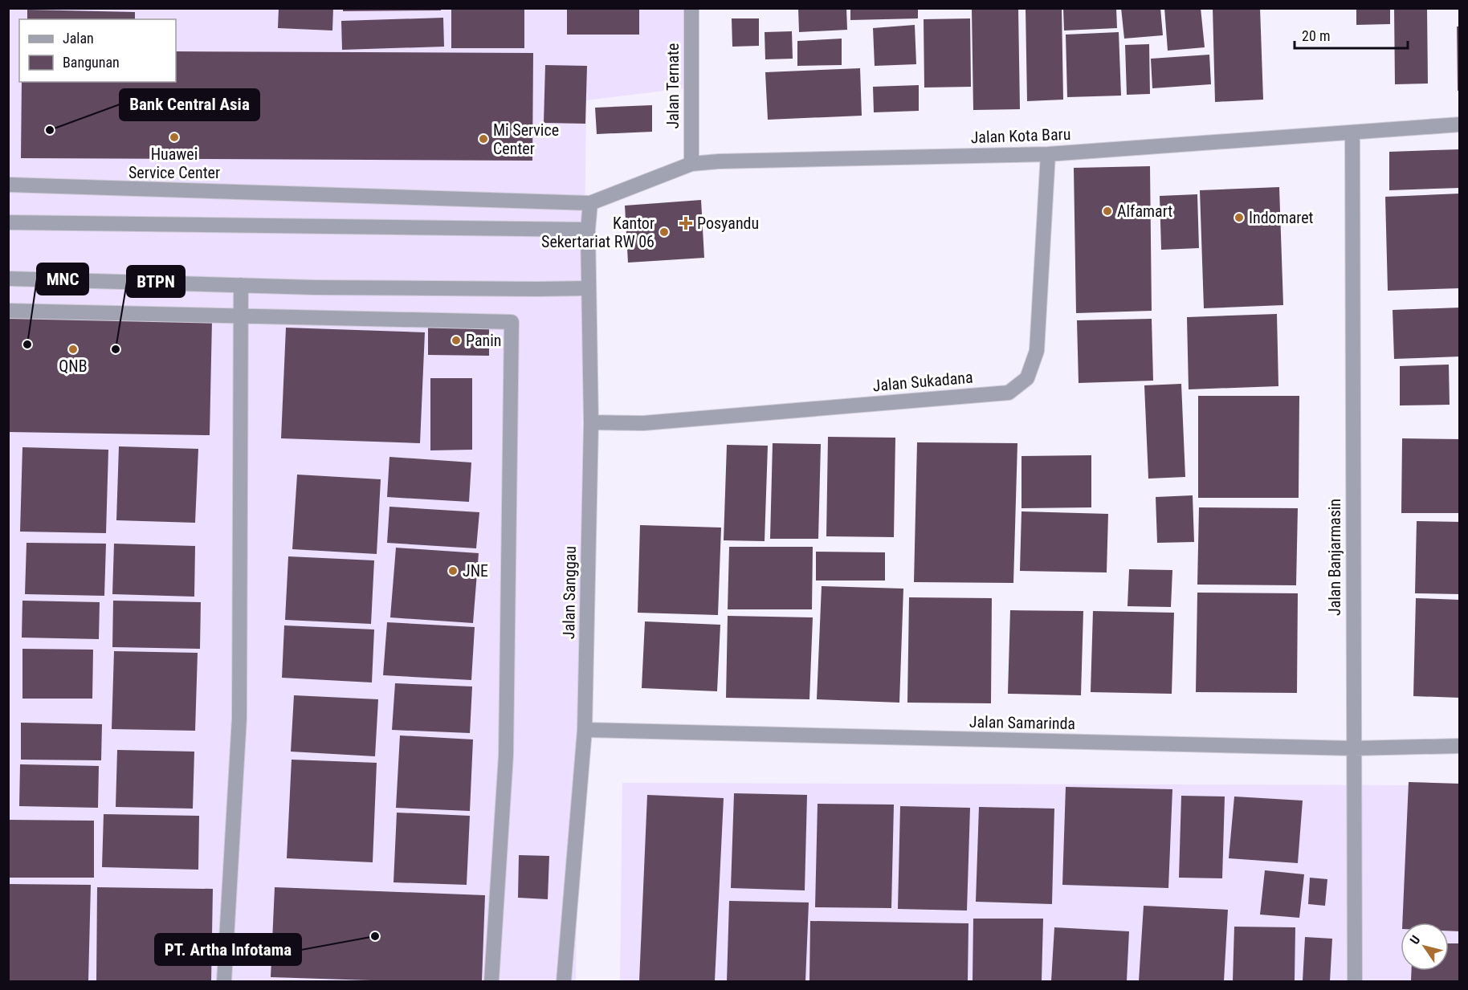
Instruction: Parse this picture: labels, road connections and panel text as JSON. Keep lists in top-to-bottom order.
{
  "streets": {
    "street": [
      "Jalan Ternate",
      "Jalan Kota Baru",
      "Jalan Sukadana",
      "Jalan Banjarmasin",
      "Jalan Sanggau",
      "Jalan Samarinda"
    ]
  },
  "crossings": [
    ["Jalan Ternate", "Jalan Kota Baru"],
    ["Jalan Kota Baru", "Jalan Sukadana"],
    ["Jalan Kota Baru", "Jalan Banjarmasin"],
    ["Jalan Kota Baru", "Jalan Sanggau"],
    ["Jalan Sukadana", "Jalan Sanggau"],
    ["Jalan Banjarmasin", "Jalan Samarinda"],
    ["Jalan Sanggau", "Jalan Samarinda"]
  ],
  "places": {
    "other": [
      "Bank Central Asia",
      "Huawei Service Center",
      "Mi Service Center",
      "Alfamart",
      "Indomaret",
      "Kantor Sekertariat RW 06",
      "Panin",
      "MNC",
      "QNB",
      "BTPN",
      "JNE",
      "PT. Artha Infotama"
    ],
    "health": ["Posyandu"]
  },
  "legend": ["Jalan", "Bangunan"],
  "scale_bar": "20 m",
  "north": "top left"
}
